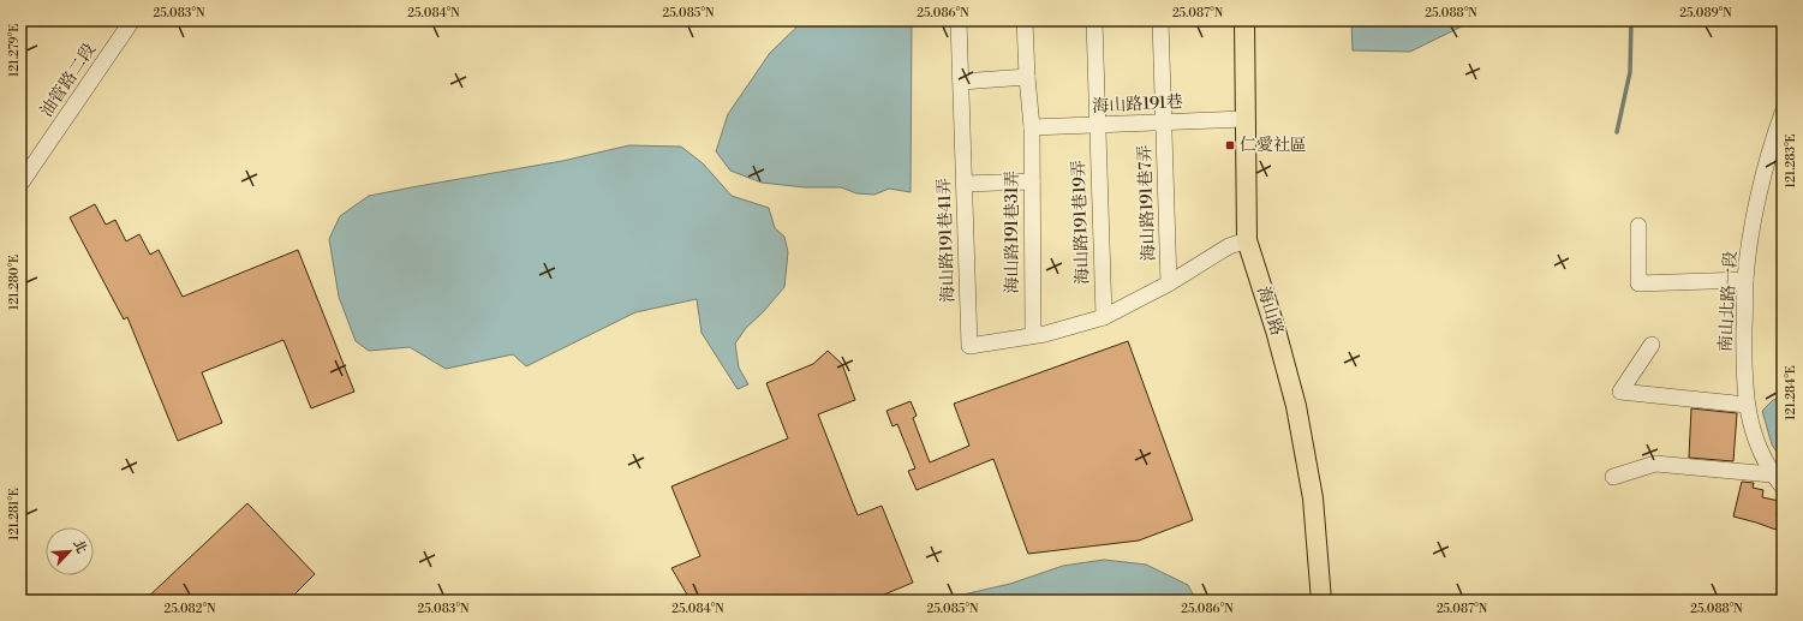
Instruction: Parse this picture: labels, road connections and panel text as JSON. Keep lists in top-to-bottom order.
{
  "streets": {
    "main road": ["海山路"],
    "street": [
      "油管路二段",
      "海山路191巷",
      "海山路191巷7弄",
      "海山路191巷19弄",
      "海山路191巷31弄",
      "海山路191巷41弄",
      "南山北路一段"
    ]
  },
  "crossings": [
    ["海山路191巷", "海山路191巷7弄"],
    ["海山路191巷", "海山路191巷19弄"],
    ["海山路191巷", "海山路191巷31弄"],
    ["海山路191巷", "海山路"],
    ["海山路191巷31弄", "海山路191巷41弄"]
  ],
  "places": {
    "transit": ["仁愛社區"]
  },
  "north": "top right",
  "coordinates": [
    "25.083°N",
    "25.084°N",
    "25.085°N",
    "25.086°N",
    "25.087°N",
    "25.088°N",
    "25.089°N",
    "121.279°E",
    "121.283°E",
    "121.280°E",
    "121.284°E",
    "121.281°E",
    "25.082°N"
  ]
}
